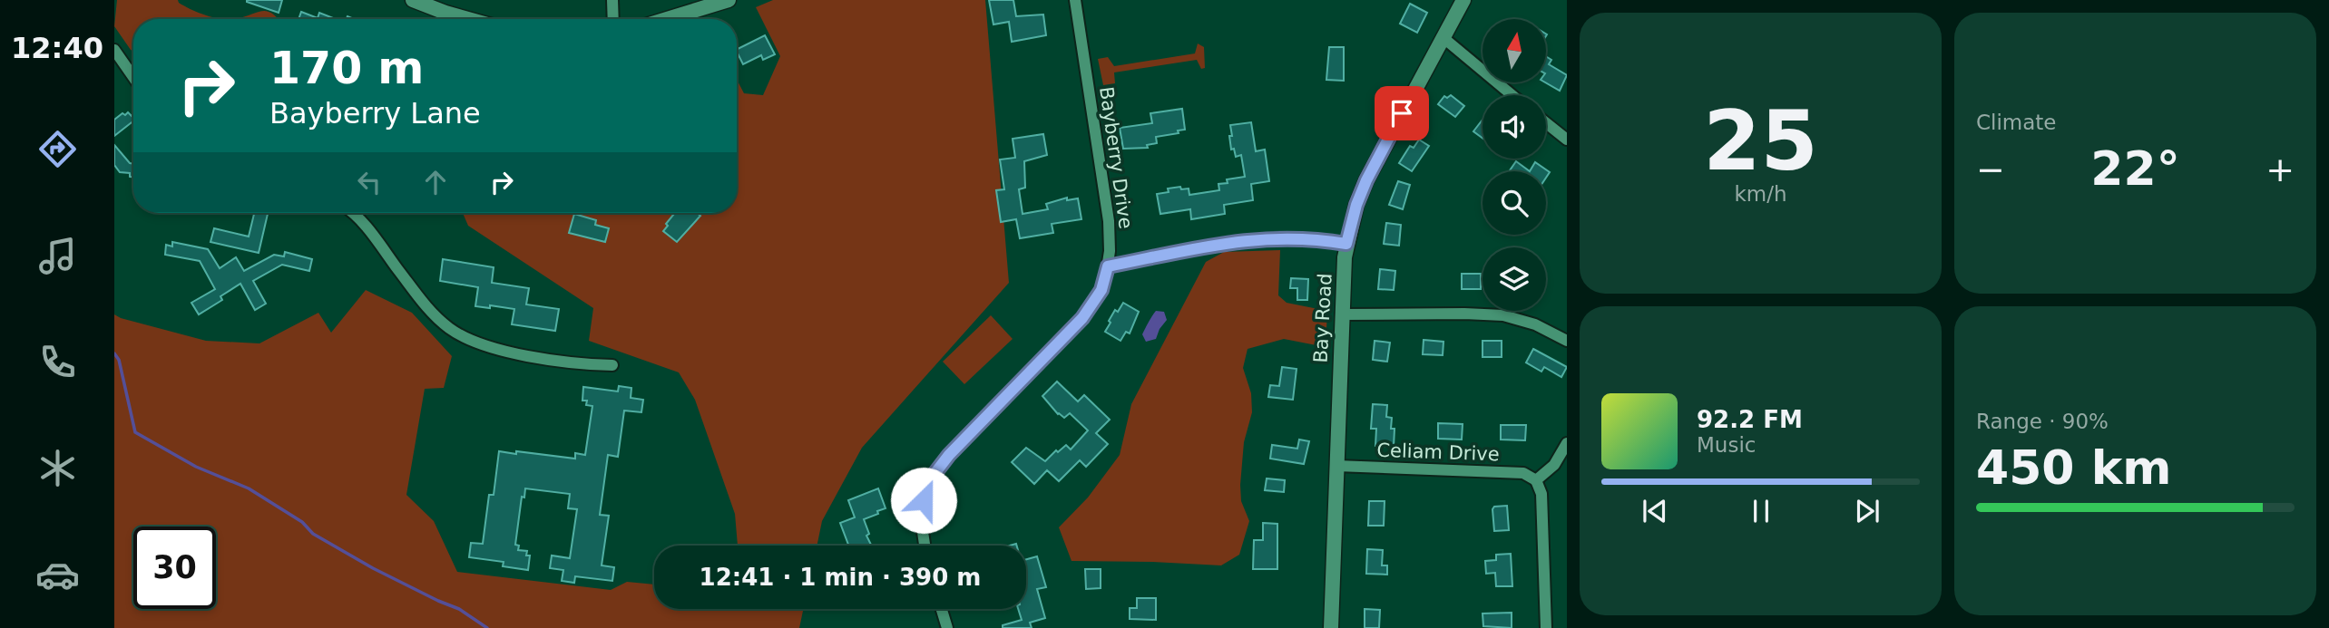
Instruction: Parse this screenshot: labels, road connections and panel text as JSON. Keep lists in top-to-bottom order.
{
  "streets": {
    "main road": ["Bay Road"],
    "street": ["Bayberry Drive", "Celiam Drive"]
  },
  "crossings": [
    ["Bay Road", "Celiam Drive"]
  ],
  "north": "top",
  "page": {
    "tabs": "12:40",
    "tile": [
      ["25", "km/h"],
      "Climate",
      ["Range · 90%", "450 km"]
    ],
    "turn": ["170 m", "Bayberry Lane"],
    "heat": ["−", "22°", "+"],
    "song": ["92.2 FM", "Music"],
    "limit": "30",
    "trip": "12:41 · 1 min · 390 m"
  }
}
